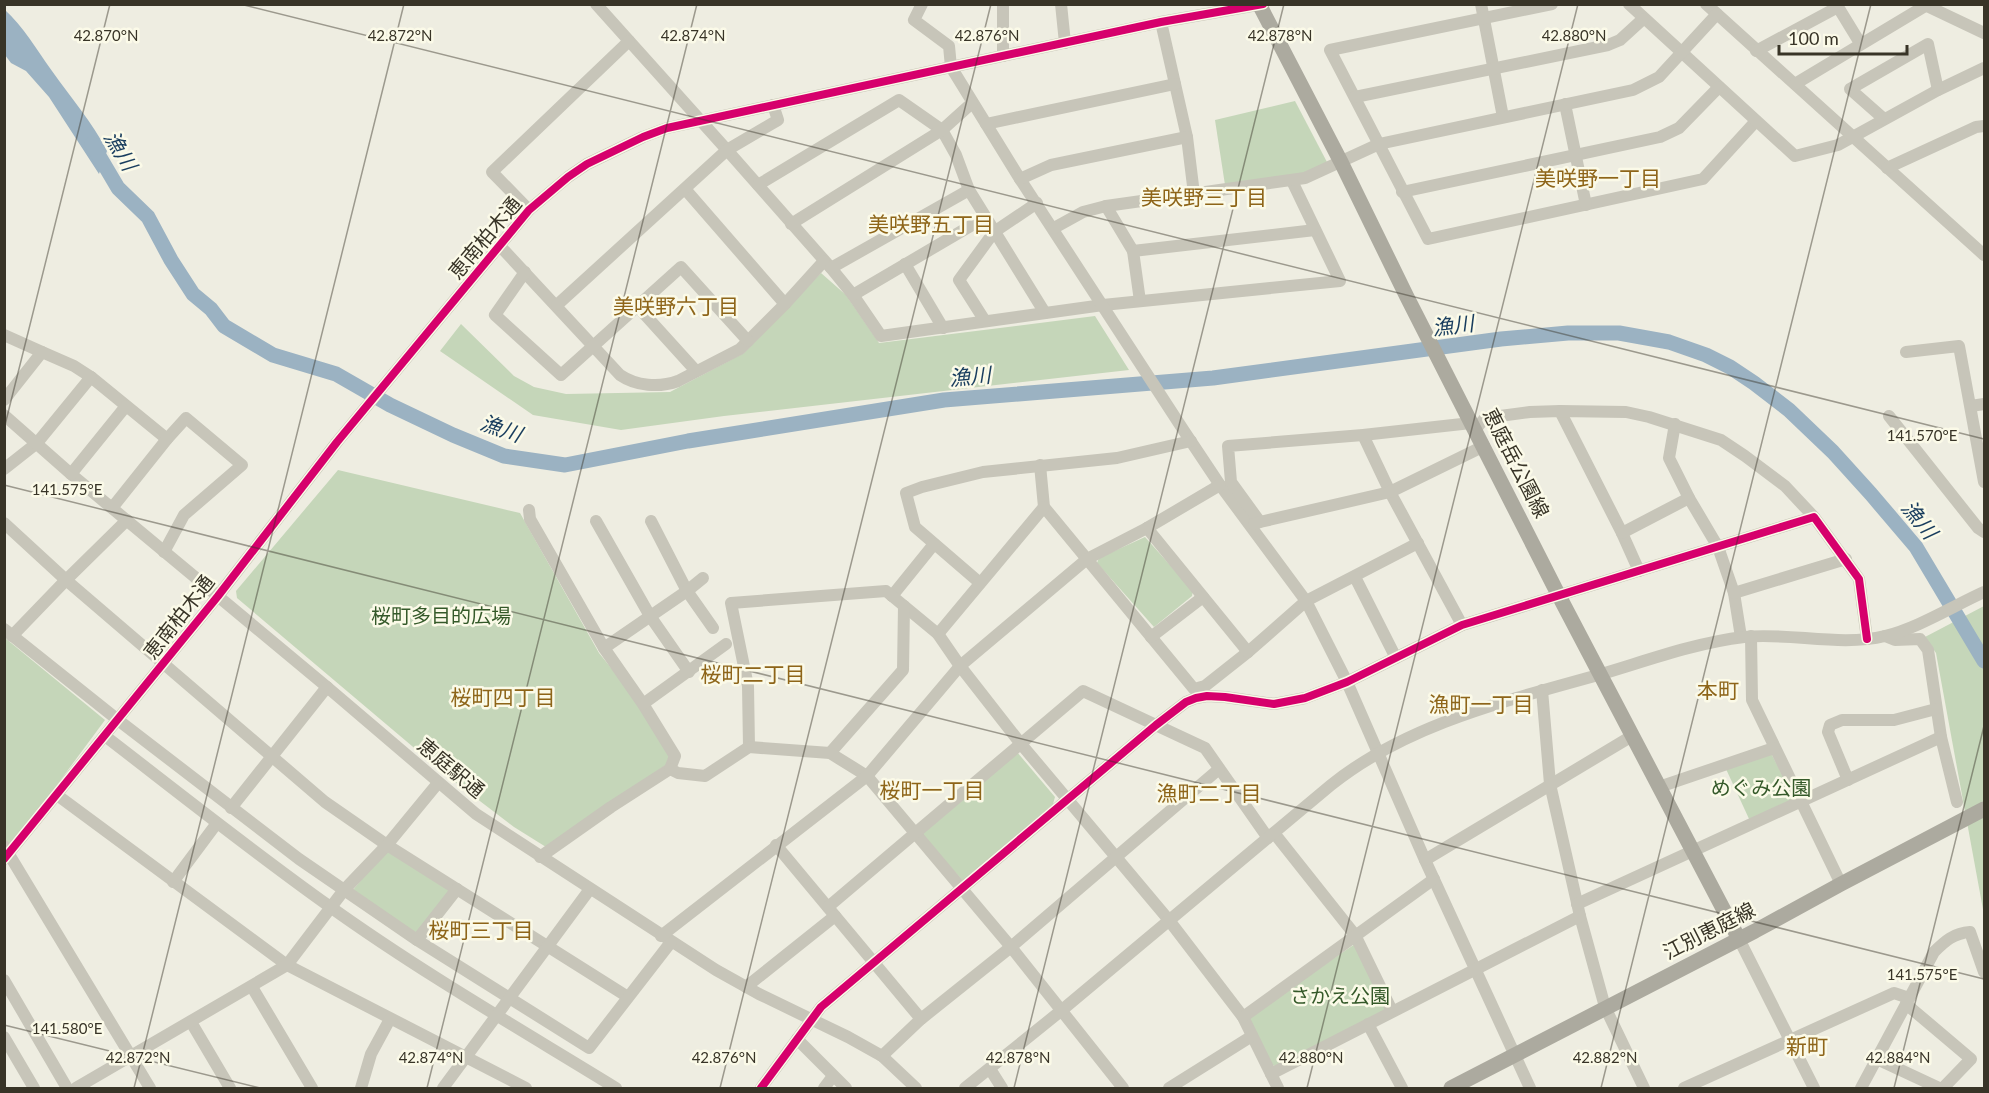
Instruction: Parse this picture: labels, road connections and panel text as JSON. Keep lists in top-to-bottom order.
{
  "streets": {
    "main road": ["恵庭岳公園線", "江別恵庭線"],
    "street": ["恵南柏木通", "恵庭駅通"]
  },
  "crossings": [
    ["恵南柏木通", "恵庭岳公園線"],
    ["恵南柏木通", "恵庭駅通"],
    ["恵庭岳公園線", "江別恵庭線"]
  ],
  "districts": [
    "美咲野一丁目",
    "美咲野三丁目",
    "美咲野五丁目",
    "美咲野六丁目",
    "桜町二丁目",
    "本町",
    "桜町四丁目",
    "漁町一丁目",
    "桜町一丁目",
    "漁町二丁目",
    "桜町三丁目",
    "新町"
  ],
  "water": ["漁川"],
  "parks": ["桜町多目的広場", "めぐみ公園", "さかえ公園"],
  "scale_bar": "100 m",
  "coordinates": [
    "42.872°N",
    "42.874°N",
    "42.876°N",
    "42.878°N",
    "42.880°N",
    "42.870°N",
    "141.570°E",
    "141.575°E",
    "141.580°E",
    "42.882°N",
    "42.884°N"
  ]
}
